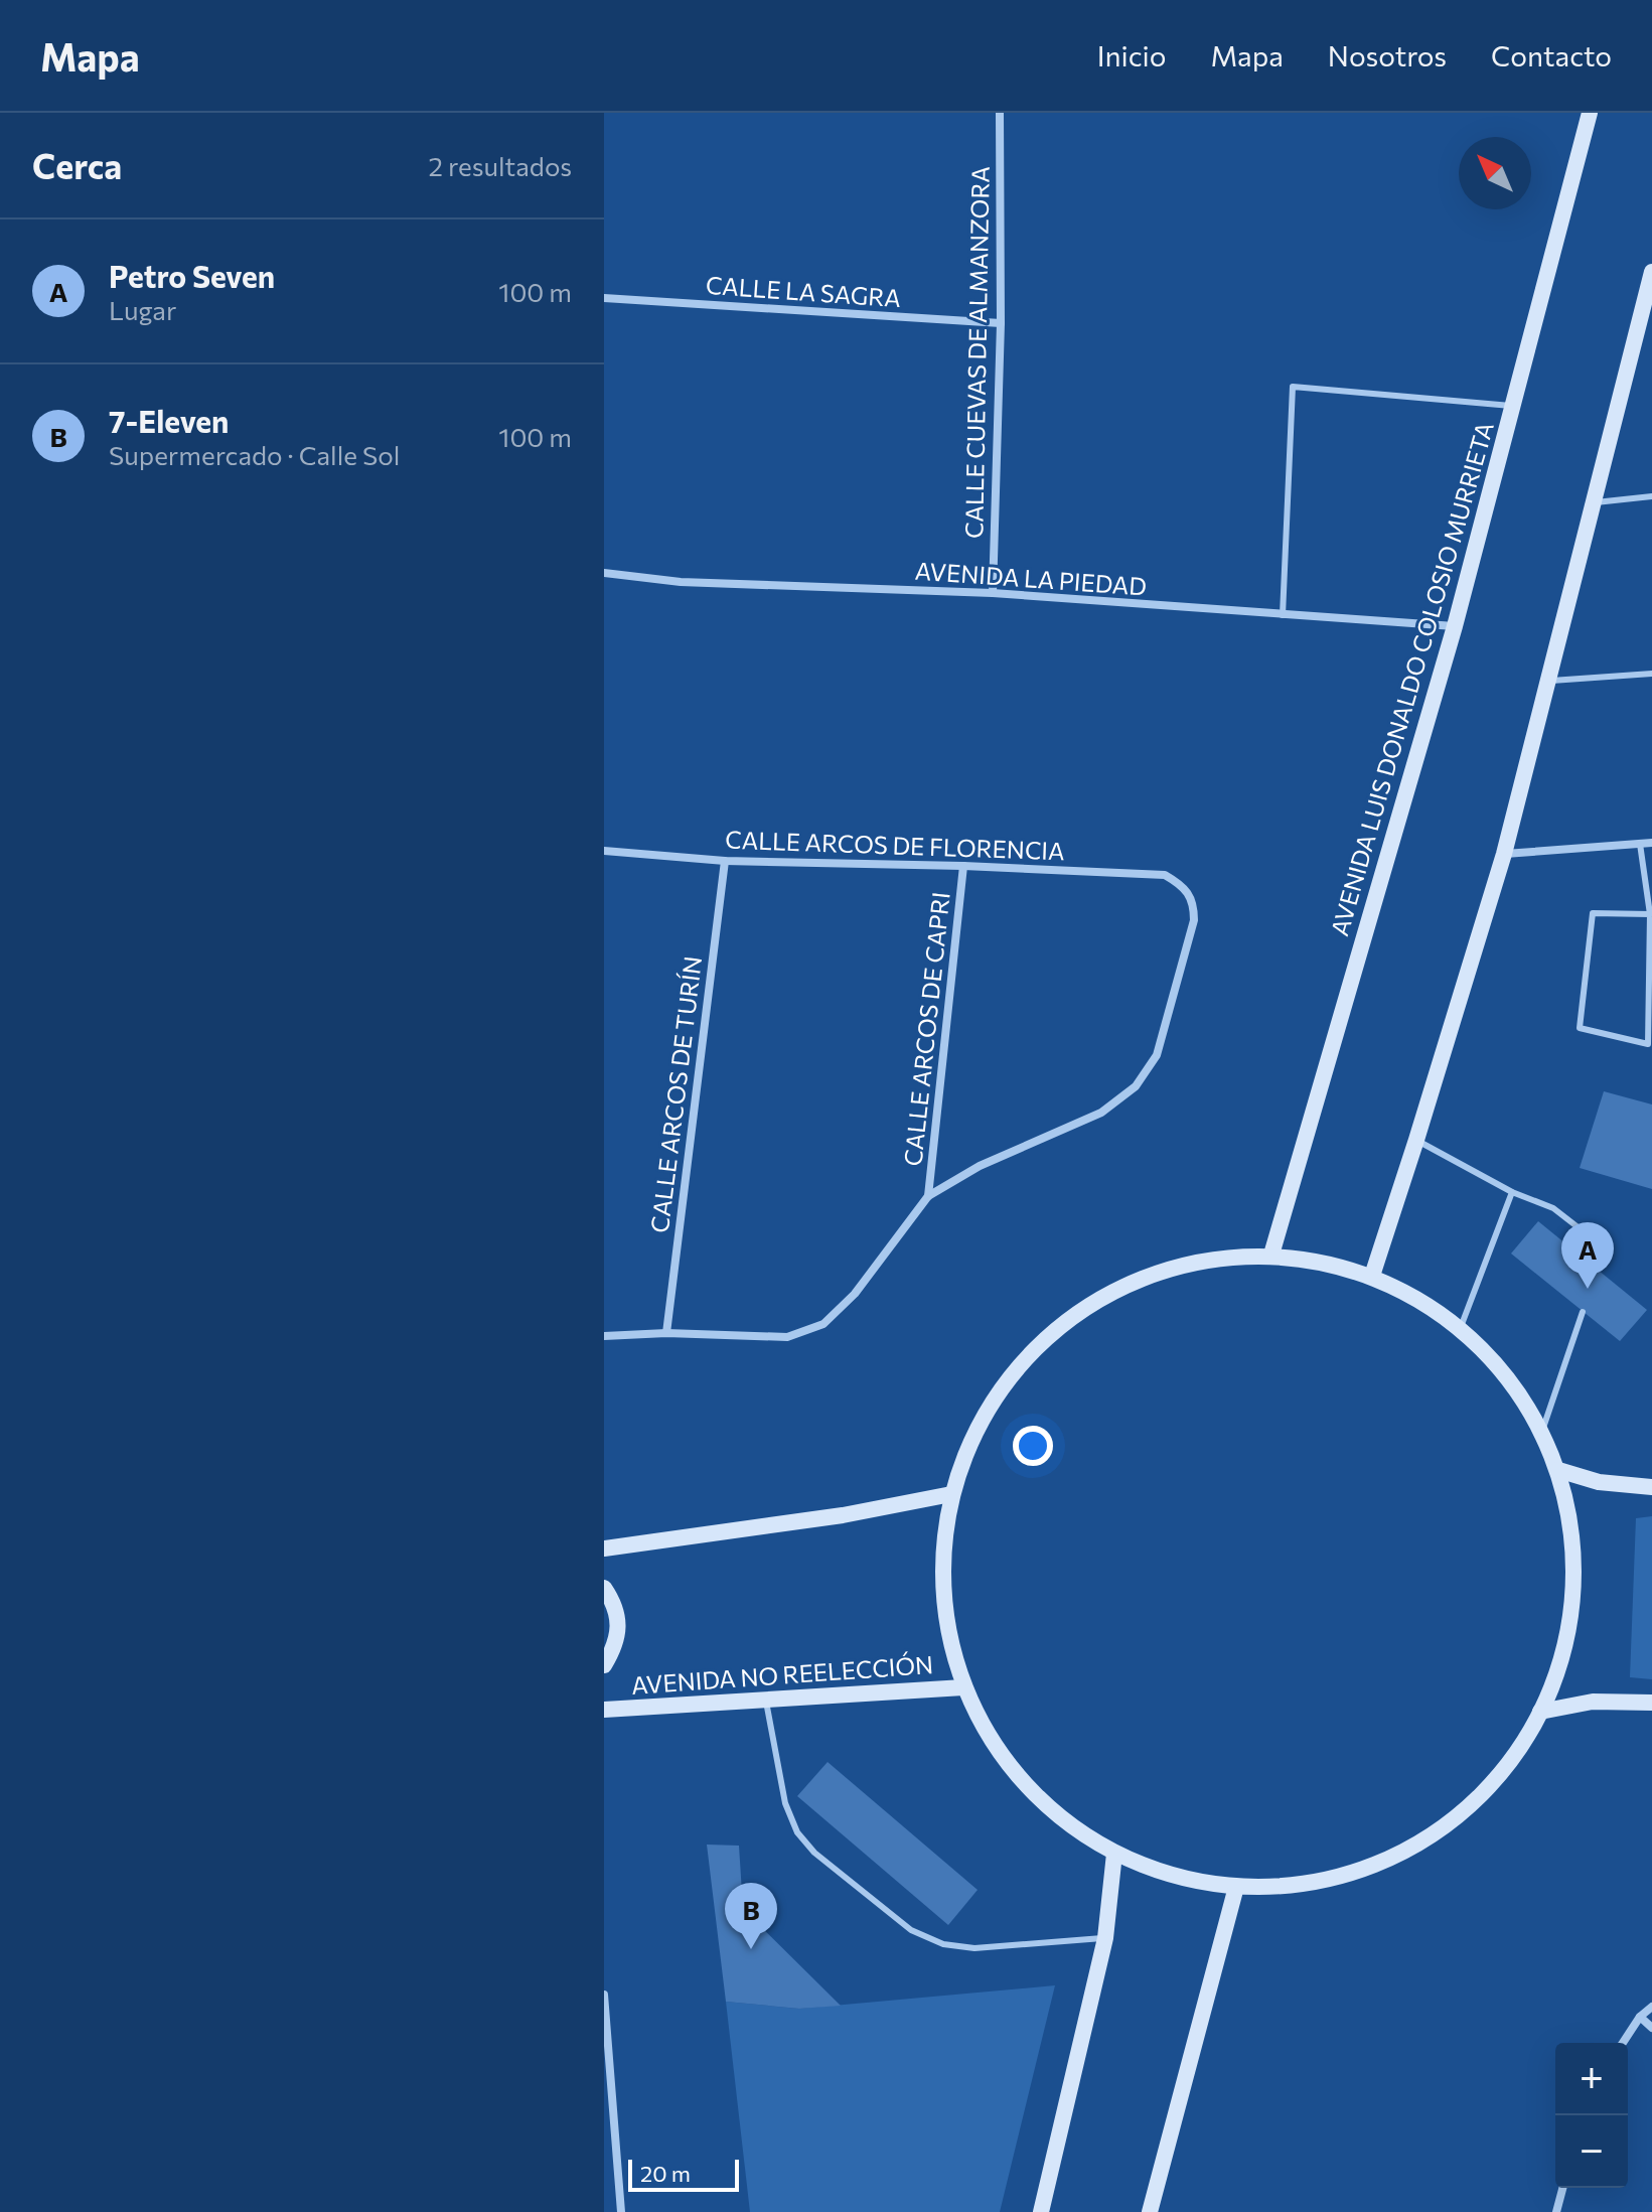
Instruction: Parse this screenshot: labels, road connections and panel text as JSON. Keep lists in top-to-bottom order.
{
  "streets": {
    "main road": ["AVENIDA LUIS DONALDO COLOSIO MURRIETA", "AVENIDA NO REELECCIÓN"],
    "street": [
      "CALLE LA SAGRA",
      "CALLE CUEVAS DE ALMANZORA",
      "AVENIDA LA PIEDAD",
      "CALLE ARCOS DE FLORENCIA",
      "CALLE ARCOS DE CAPRI",
      "CALLE ARCOS DE TURÍN"
    ]
  },
  "crossings": [
    ["CALLE LA SAGRA", "CALLE CUEVAS DE ALMANZORA"],
    ["CALLE CUEVAS DE ALMANZORA", "AVENIDA LA PIEDAD"],
    ["AVENIDA LA PIEDAD", "AVENIDA LUIS DONALDO COLOSIO MURRIETA"],
    ["CALLE ARCOS DE FLORENCIA", "CALLE ARCOS DE CAPRI"],
    ["CALLE ARCOS DE FLORENCIA", "CALLE ARCOS DE TURÍN"]
  ],
  "scale_bar": "20 m",
  "north": "top left",
  "page": {
    "header": "Mapa",
    "nav": [
      "Inicio",
      "Mapa",
      "Nosotros",
      "Contacto"
    ],
    "heading": ["Cerca", "2 resultados"],
    "list": [
      {
        "mark": "A",
        "name": "Petro Seven",
        "note": "Lugar",
        "value": "100 m"
      },
      {
        "mark": "B",
        "name": "7-Eleven",
        "note": "Supermercado · Calle Sol",
        "value": "100 m"
      }
    ],
    "pins": ["A", "B"],
    "map_buttons": ["+", "−"],
    "scale": "20 m"
  }
}
